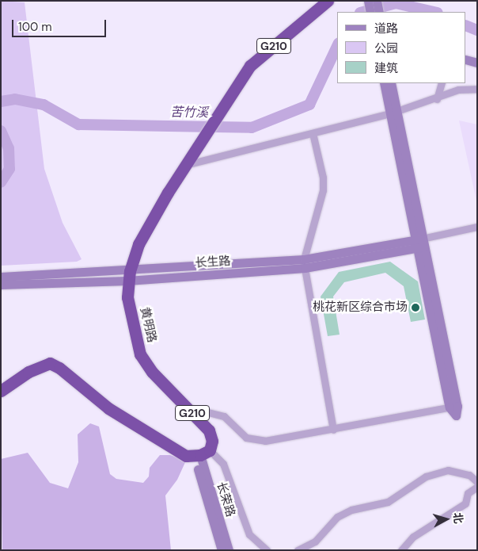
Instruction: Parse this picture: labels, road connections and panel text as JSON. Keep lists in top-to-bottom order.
{
  "streets": {
    "highway": ["G210", "黄明路"],
    "street": ["长生路", "长荣路"]
  },
  "crossings": [
    ["长生路", "黄明路"],
    ["黄明路", "长荣路"]
  ],
  "water": ["苦竹溪"],
  "places": ["桃花新区综合市场"],
  "legend": ["道路", "公园", "建筑"],
  "scale_bar": "100 m",
  "north": "right"
}
